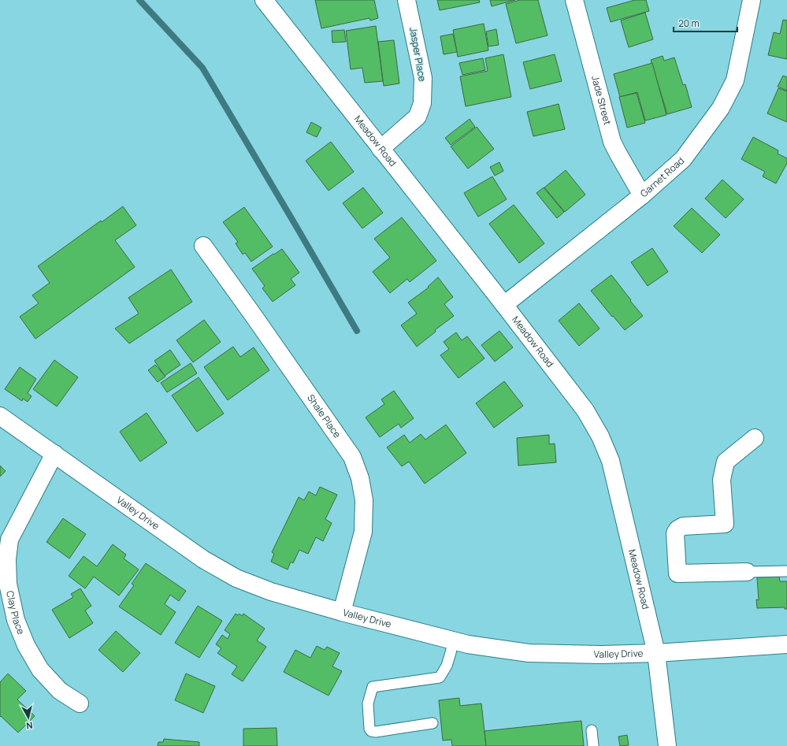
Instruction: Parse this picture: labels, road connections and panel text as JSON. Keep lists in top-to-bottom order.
{
  "streets": {
    "street": [
      "Jasper Place",
      "Jade Street",
      "Meadow Road",
      "Garnet Road",
      "Shale Place",
      "Valley Drive",
      "Clay Place"
    ]
  },
  "crossings": [
    ["Jasper Place", "Meadow Road"],
    ["Jade Street", "Garnet Road"],
    ["Meadow Road", "Garnet Road"],
    ["Meadow Road", "Valley Drive"],
    ["Shale Place", "Valley Drive"],
    ["Valley Drive", "Clay Place"]
  ],
  "scale_bar": "20 m",
  "north": "bottom"
}
